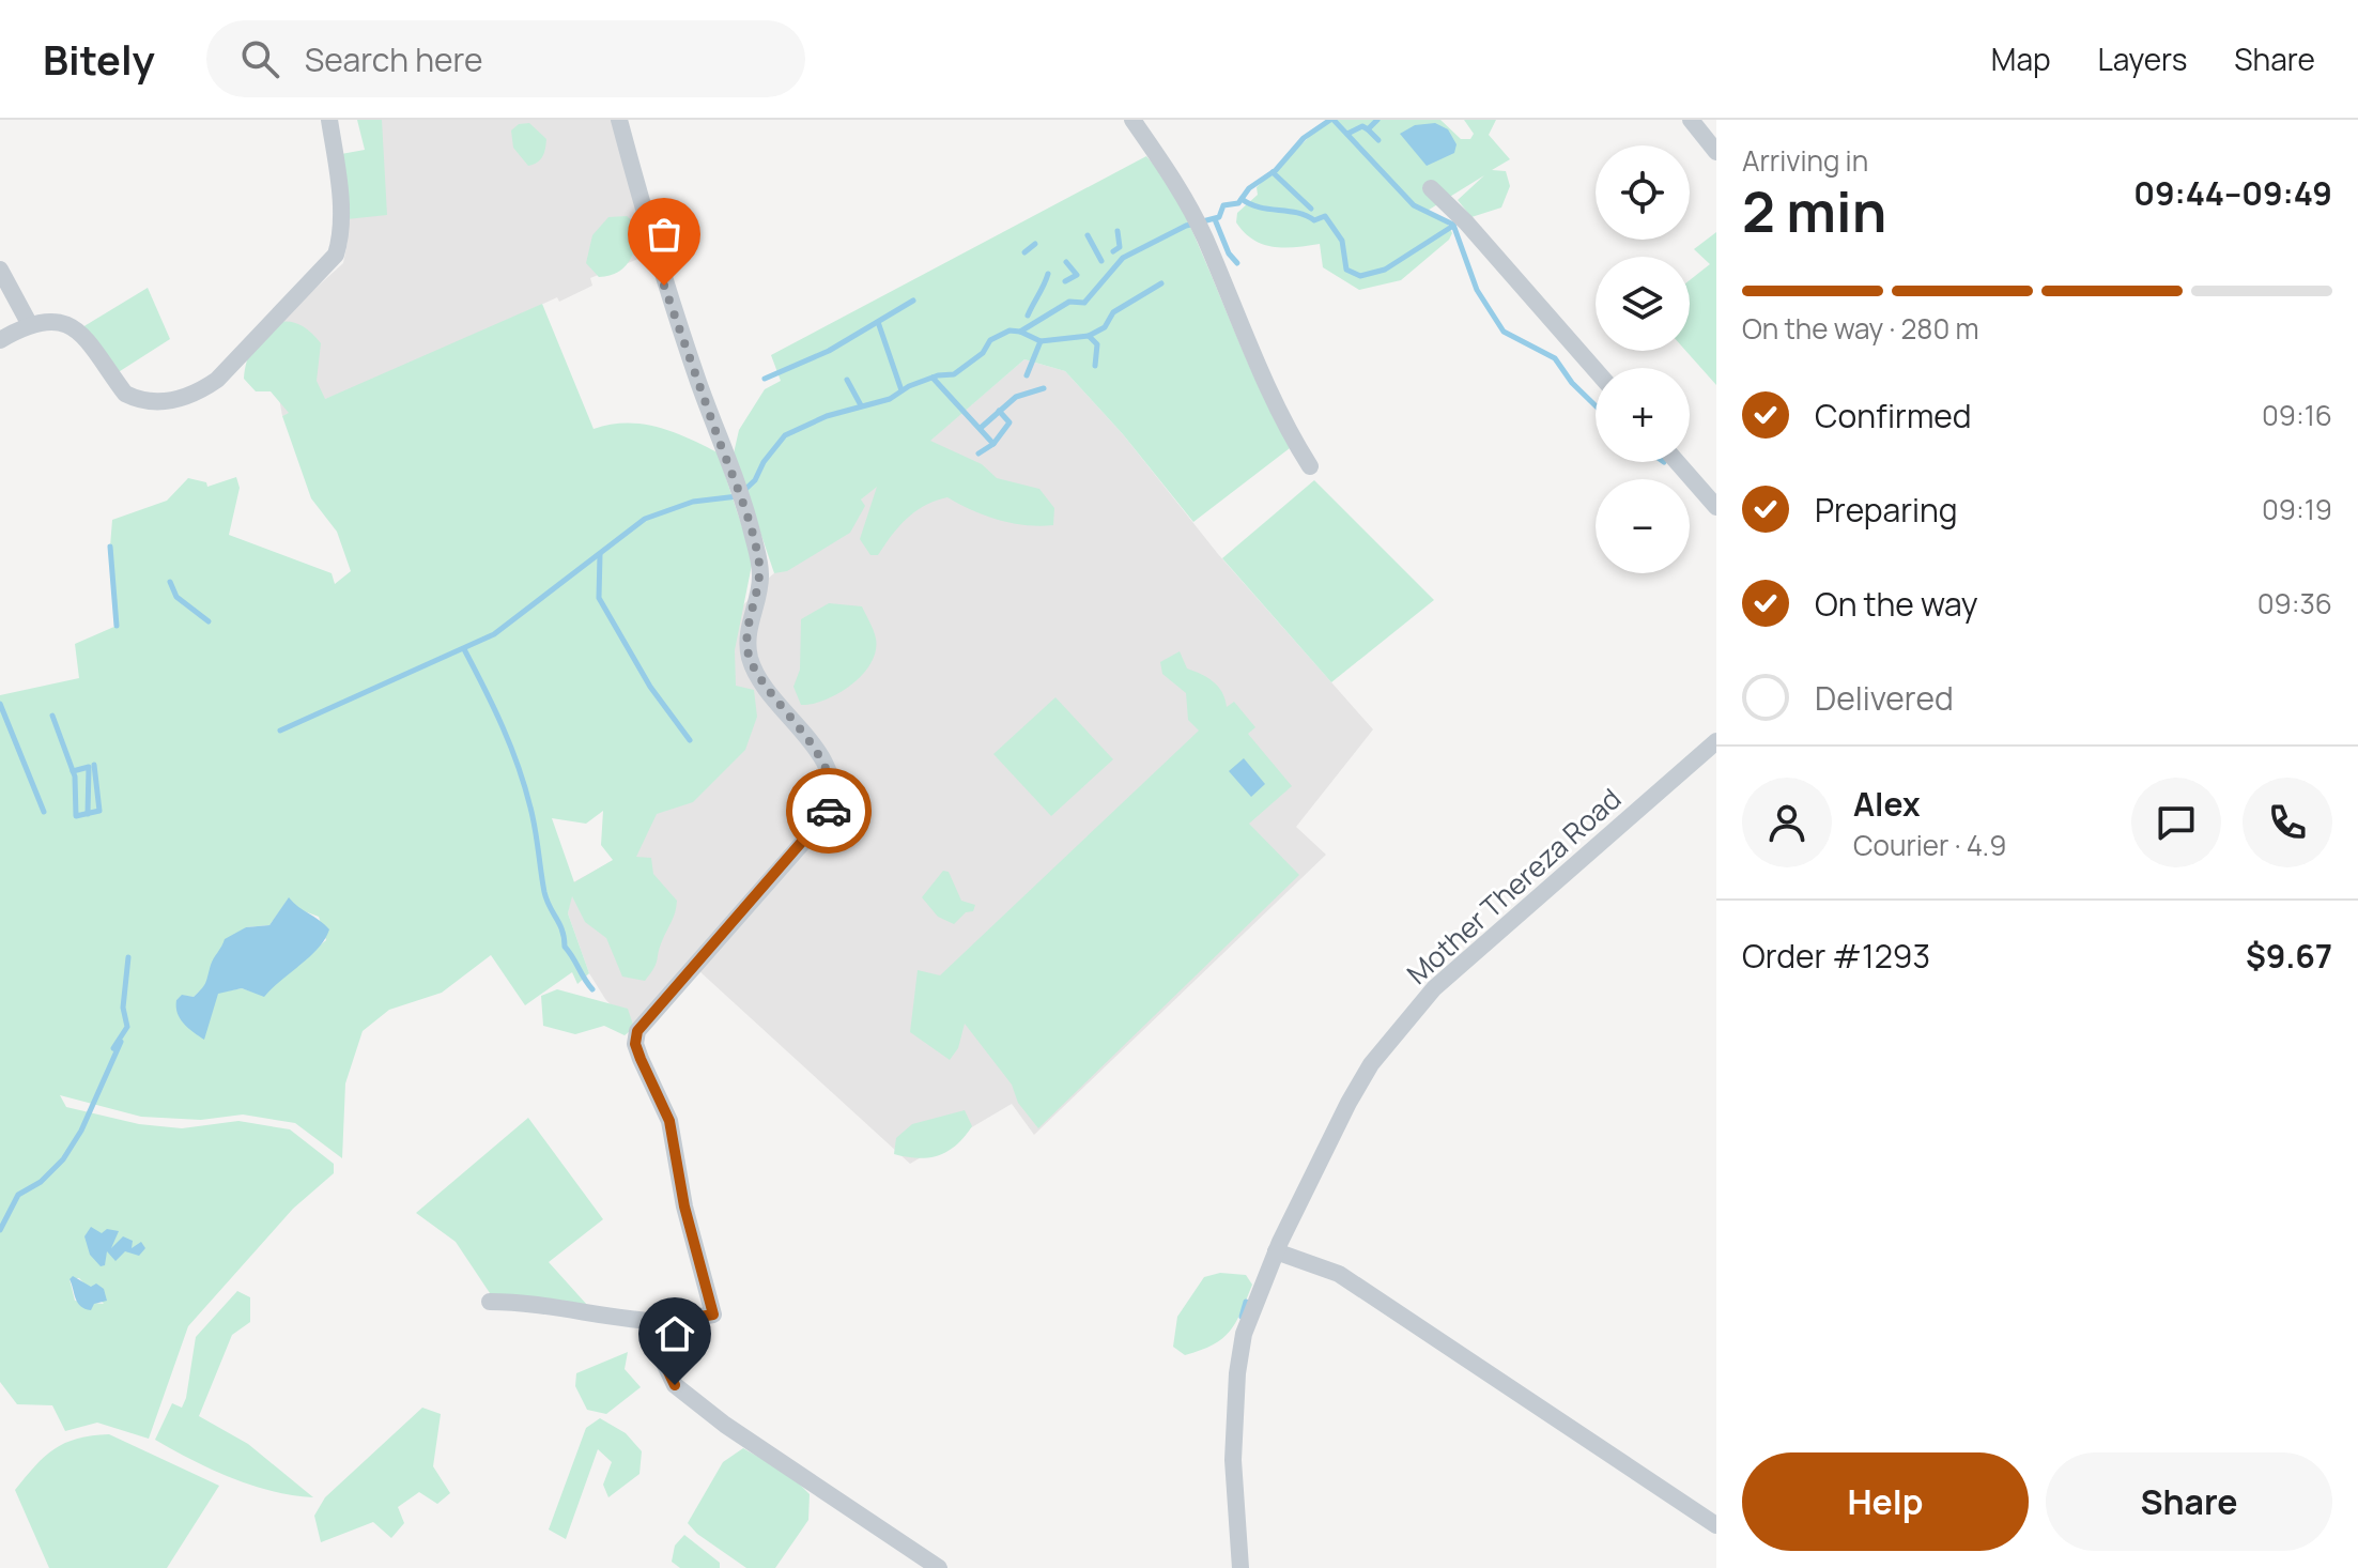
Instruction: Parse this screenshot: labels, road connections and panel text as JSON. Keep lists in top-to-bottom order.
{
  "streets": {
    "street": ["Mother Thereza Road"]
  },
  "page": {
    "header": "Bitely",
    "search": "Search here",
    "nav": ["Map", "Layers", "Share"],
    "heading": ["2 min", "Arriving in", "09:44–09:49"],
    "panel": [
      "Alex",
      "Courier · 4.9",
      "Order #1293",
      "$9.67"
    ],
    "map_buttons": ["+", "−"],
    "bar": "On the way · 280 m",
    "list": [
      ["Confirmed", "09:16"],
      ["Preparing", "09:19"],
      ["On the way", "09:36"],
      "Delivered"
    ],
    "buttons": ["Help", "Share"]
  }
}
